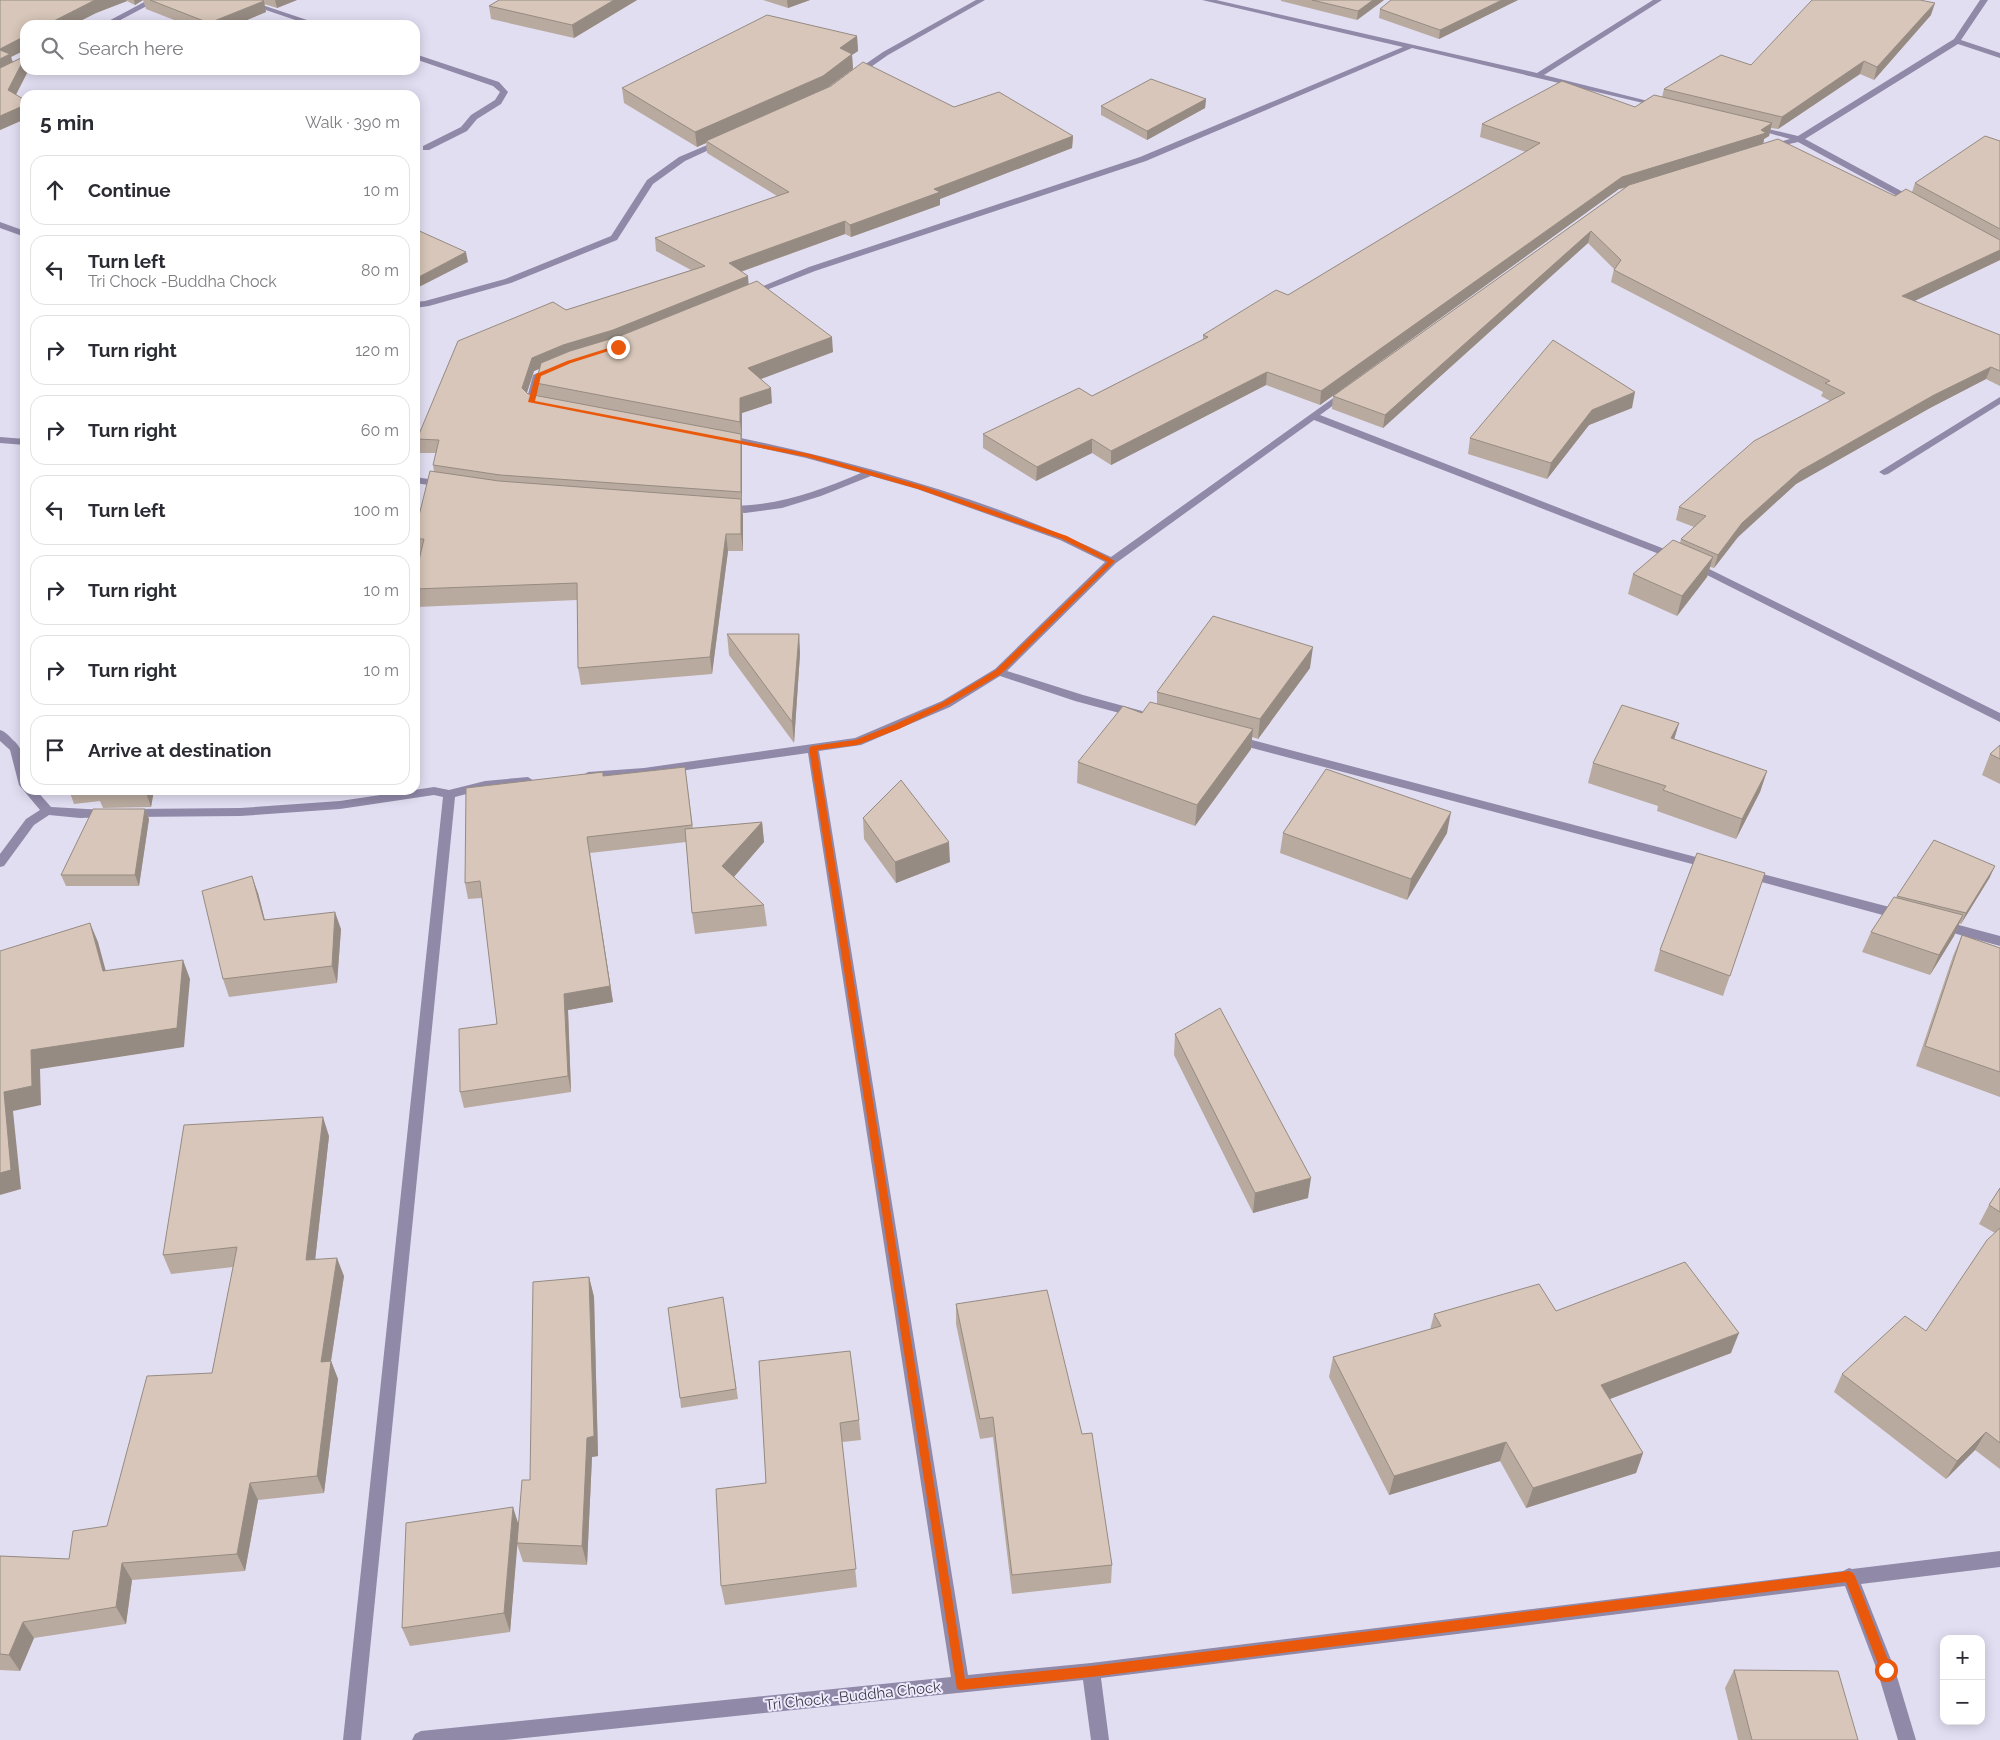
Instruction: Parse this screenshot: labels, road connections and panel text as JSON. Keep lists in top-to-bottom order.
{
  "streets": {
    "street": ["Tri Chock -Buddha Chock"]
  },
  "page": {
    "search": "Search here",
    "heading": ["5 min", "Walk · 390 m"],
    "list": [
      ["Continue", "10 m"],
      ["Turn left", "Tri Chock -Buddha Chock", "80 m"],
      ["Turn right", "120 m"],
      ["Turn right", "60 m"],
      ["Turn left", "100 m"],
      ["Turn right", "10 m"],
      ["Turn right", "10 m"],
      "Arrive at destination"
    ],
    "map_buttons": ["+", "−"]
  }
}
